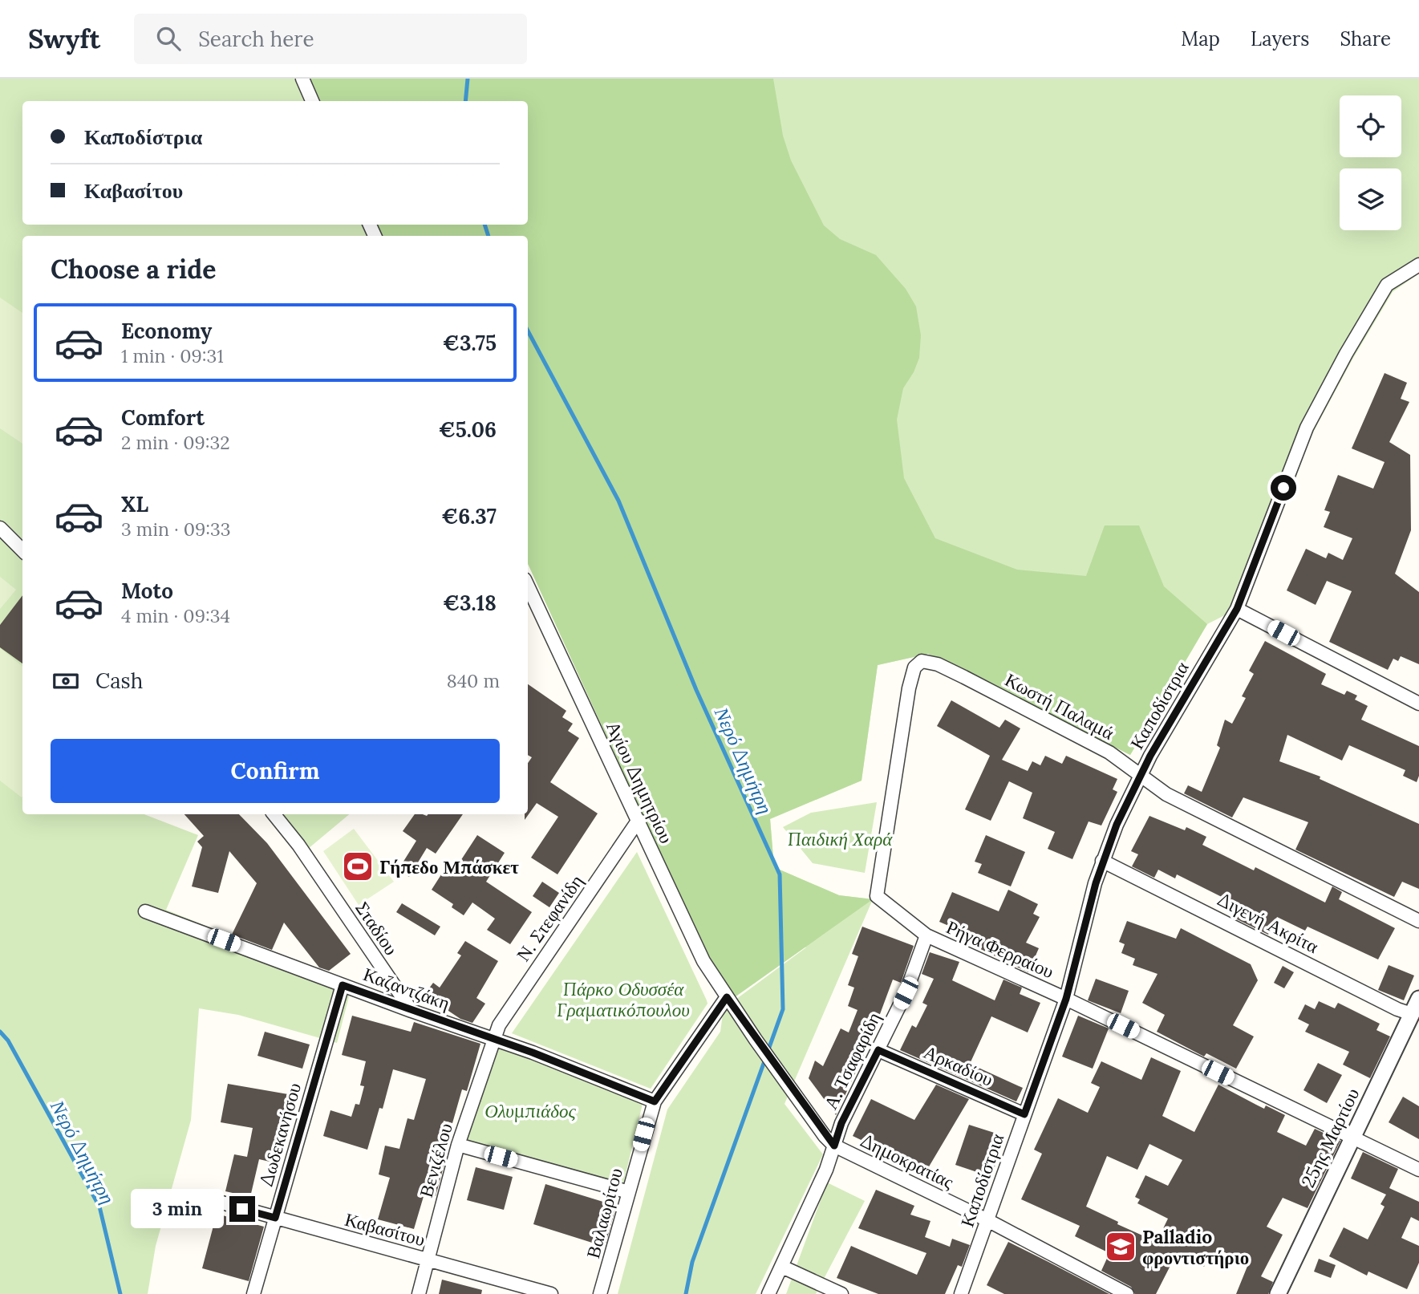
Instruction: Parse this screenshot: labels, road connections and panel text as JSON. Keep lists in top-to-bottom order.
{
  "streets": {
    "street": [
      "Καποδίστρια",
      "Κωστή Παλαμά",
      "Αγίου Δημητρίου",
      "Ν. Στεφανίδη",
      "Διγενή Ακρίτα",
      "Σταδίου",
      "Ρήγα Φερραίου",
      "Καζαντζάκη",
      "Α. Τσαφαρίδη",
      "Αρκαδίου",
      "Δωδεκανήσου",
      "25ης Μαρτίου",
      "Βενιζέλου",
      "Δημοκρατίας",
      "Βαλαωρίτου",
      "Καβασίτου"
    ]
  },
  "crossings": [
    ["Καποδίστρια", "Κωστή Παλαμά"],
    ["Καποδίστρια", "Διγενή Ακρίτα"],
    ["Καποδίστρια", "Ρήγα Φερραίου"],
    ["Καποδίστρια", "Αρκαδίου"],
    ["Καποδίστρια", "Δημοκρατίας"],
    ["Κωστή Παλαμά", "Ρήγα Φερραίου"],
    ["Αγίου Δημητρίου", "Ν. Στεφανίδη"],
    ["Αγίου Δημητρίου", "Δημοκρατίας"],
    ["Αγίου Δημητρίου", "Βαλαωρίτου"],
    ["Ν. Στεφανίδη", "Καζαντζάκη"],
    ["Ν. Στεφανίδη", "Βενιζέλου"],
    ["Διγενή Ακρίτα", "25ης Μαρτίου"],
    ["Σταδίου", "Καζαντζάκη"],
    ["Ρήγα Φερραίου", "Α. Τσαφαρίδη"],
    ["Ρήγα Φερραίου", "25ης Μαρτίου"],
    ["Καζαντζάκη", "Δωδεκανήσου"],
    ["Καζαντζάκη", "Βενιζέλου"],
    ["Καζαντζάκη", "Βαλαωρίτου"],
    ["Α. Τσαφαρίδη", "Αρκαδίου"],
    ["Α. Τσαφαρίδη", "Δημοκρατίας"],
    ["Δωδεκανήσου", "Καβασίτου"],
    ["Βενιζέλου", "Καβασίτου"],
    ["Δημοκρατίας", "Βαλαωρίτου"]
  ],
  "water": ["Νερό Δημήτρη"],
  "parks": ["Παιδική Χαρά", "Πάρκο Οδυσσέα Γραματικόπουλου", "Ολυμπιάδος"],
  "places": {
    "sports": ["Γήπεδο Μπάσκετ"],
    "school or university": ["Palladio φροντιστήριο"]
  },
  "page": {
    "header": "Swyft",
    "search": "Search here",
    "nav": ["Map", "Layers", "Share"],
    "banner": ["Καποδίστρια", "Καβασίτου"],
    "heading": "Choose a ride",
    "list": [
      {
        "name": "Economy",
        "note": "1 min · 09:31",
        "value": "€3.75"
      },
      {
        "name": "Comfort",
        "note": "2 min · 09:32",
        "value": "€5.06"
      },
      {
        "name": "XL",
        "note": "3 min · 09:33",
        "value": "€6.37"
      },
      {
        "name": "Moto",
        "note": "4 min · 09:34",
        "value": "€3.18"
      }
    ],
    "pay": ["Cash", "840 m"],
    "buttons": "Confirm",
    "bubble": "3 min"
  }
}
